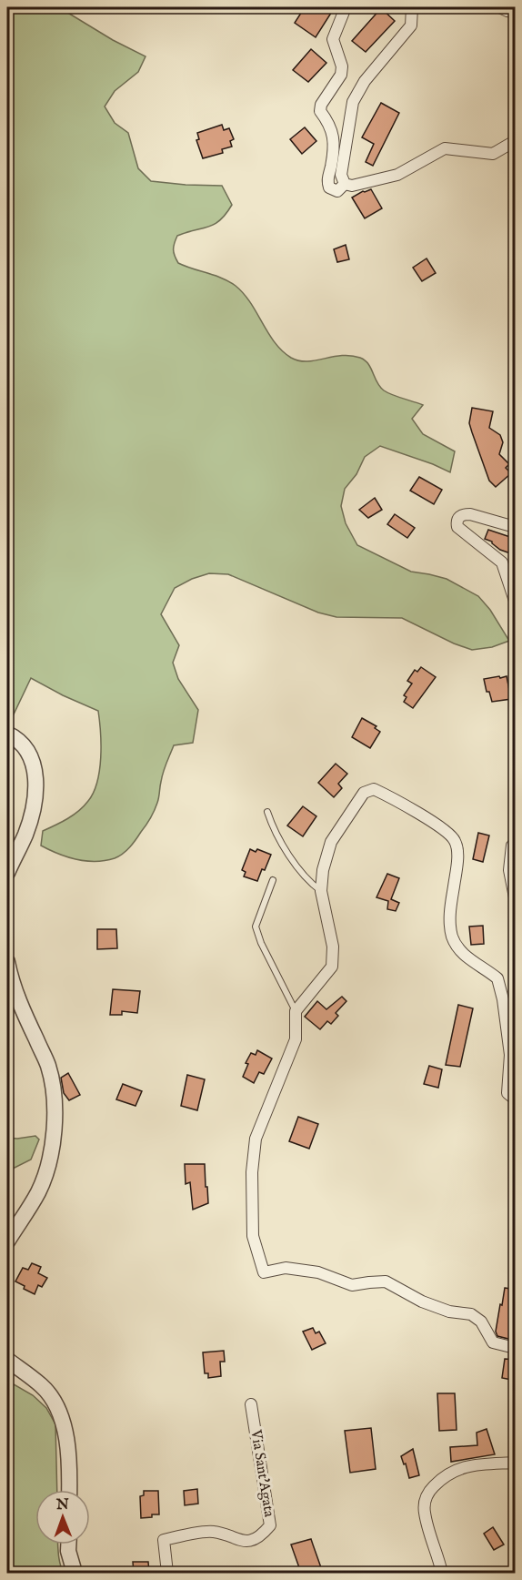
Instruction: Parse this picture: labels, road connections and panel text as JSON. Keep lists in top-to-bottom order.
{
  "streets": {
    "street": ["Via Sant'Agata"]
  },
  "north": "top"
}
